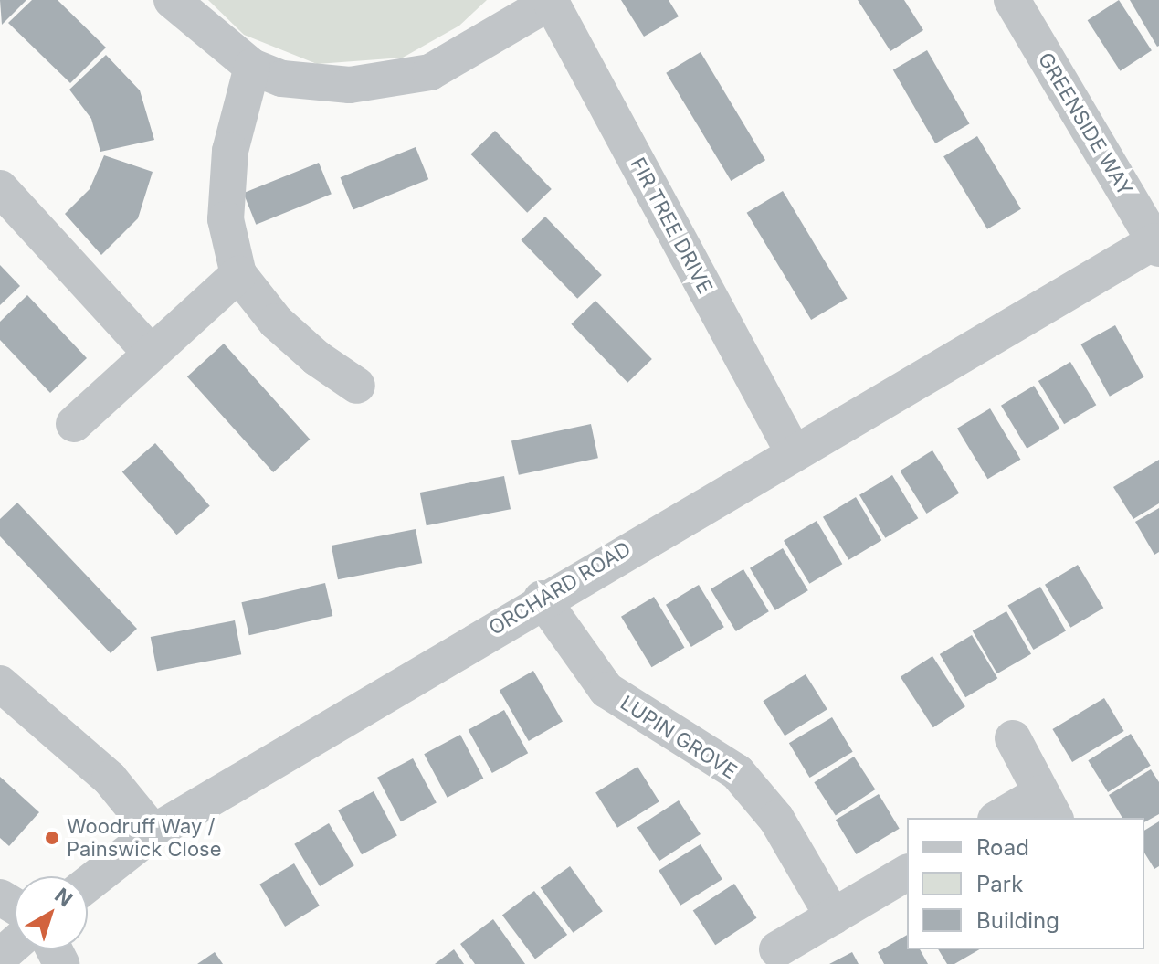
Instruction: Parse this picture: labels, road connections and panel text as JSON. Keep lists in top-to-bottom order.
{
  "streets": {
    "street": [
      "GREENSIDE WAY",
      "FIR TREE DRIVE",
      "ORCHARD ROAD",
      "LUPIN GROVE"
    ]
  },
  "crossings": [
    ["GREENSIDE WAY", "ORCHARD ROAD"],
    ["FIR TREE DRIVE", "ORCHARD ROAD"],
    ["ORCHARD ROAD", "LUPIN GROVE"]
  ],
  "places": ["Woodruff Way / Painswick Close"],
  "legend": ["Road", "Park", "Building"],
  "north": "top right"
}
